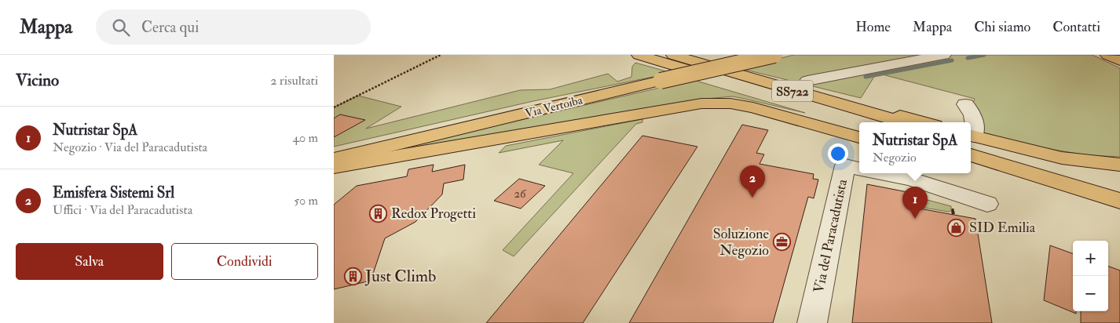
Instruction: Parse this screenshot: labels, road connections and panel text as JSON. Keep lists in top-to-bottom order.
{
  "streets": {
    "main road": ["SS722", "Via Vertoiba"],
    "street": ["Via del Paracadutista"]
  },
  "places": {
    "building": ["Redox Progetti", "Just Climb"],
    "shop": ["SID Emilia"],
    "office": ["Soluzione Negozio"]
  },
  "house_numbers": ["26"],
  "page": {
    "header": "Mappa",
    "search": "Cerca qui",
    "nav": [
      "Home",
      "Mappa",
      "Chi siamo",
      "Contatti"
    ],
    "heading": ["Vicino", "2 risultati"],
    "list": [
      {
        "mark": "1",
        "name": "Nutristar SpA",
        "note": "Negozio · Via del Paracadutista",
        "value": "40 m"
      },
      {
        "mark": "2",
        "name": "Emisfera Sistemi Srl",
        "note": "Uffici · Via del Paracadutista",
        "value": "50 m"
      }
    ],
    "popup": ["Nutristar SpA", "Negozio"],
    "pins": ["2", "1"],
    "buttons": ["Salva", "Condividi"],
    "map_buttons": ["+", "−"]
  }
}
